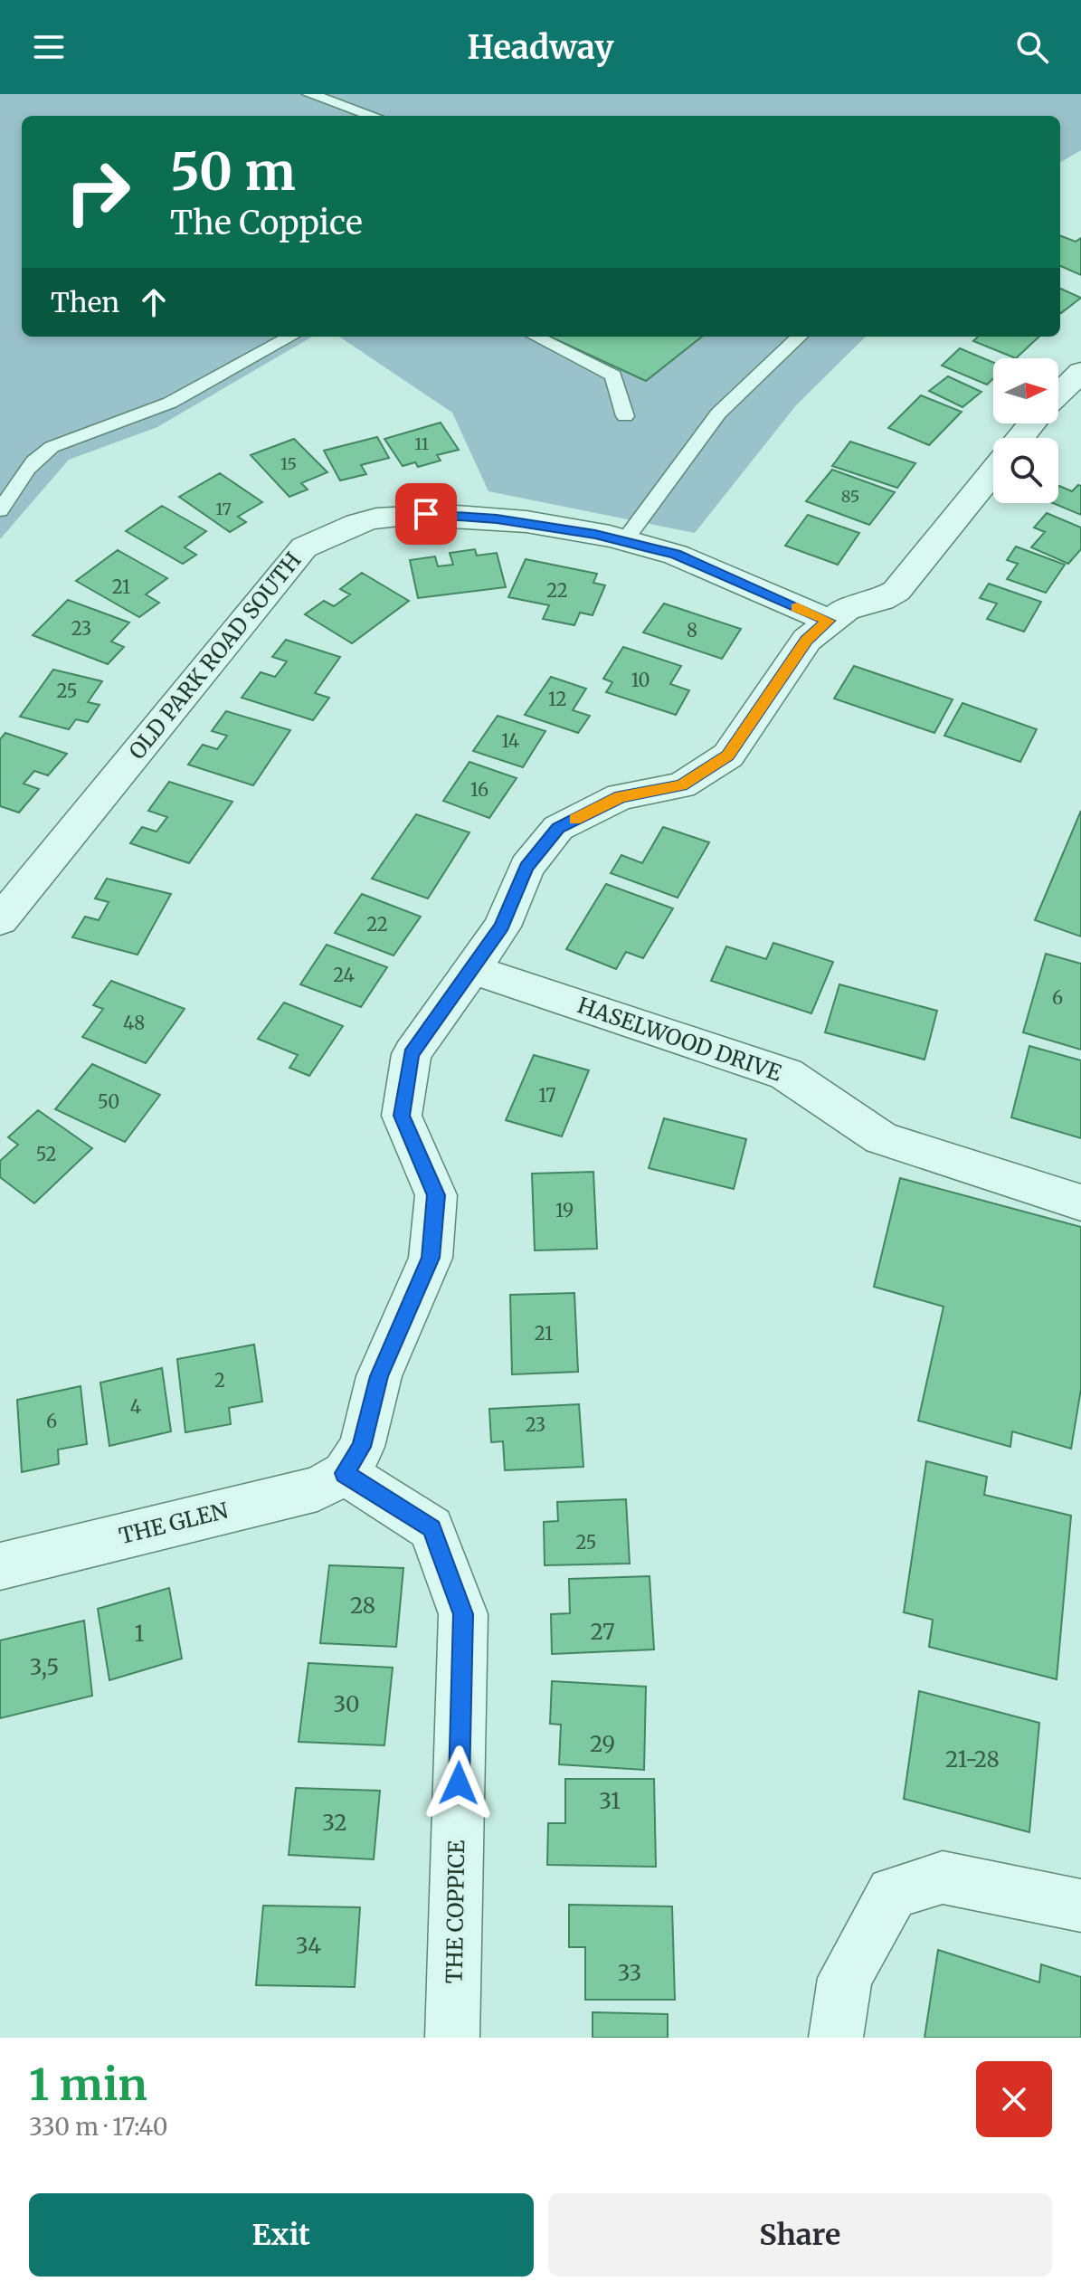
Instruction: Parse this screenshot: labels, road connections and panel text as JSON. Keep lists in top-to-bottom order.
{
  "streets": {
    "street": [
      "OLD PARK ROAD SOUTH",
      "HASELWOOD DRIVE",
      "THE GLEN",
      "THE COPPICE"
    ]
  },
  "crossings": [
    ["THE GLEN", "THE COPPICE"]
  ],
  "house_numbers": [
    "11",
    "15",
    "85",
    "17",
    "21",
    "22",
    "23",
    "8",
    "10",
    "25",
    "12",
    "14",
    "16",
    "22",
    "24",
    "6",
    "48",
    "17",
    "50",
    "52",
    "19",
    "21",
    "2",
    "4",
    "6",
    "23",
    "25",
    "28",
    "27",
    "1",
    "3,5",
    "30",
    "29",
    "21-28",
    "31",
    "32",
    "34",
    "33"
  ],
  "north": "right",
  "page": {
    "header": "Headway",
    "turn": ["50 m", "The Coppice"],
    "then": "Then",
    "heading": ["1 min", "330 m · 17:40"],
    "buttons": ["Exit", "Share"]
  }
}
